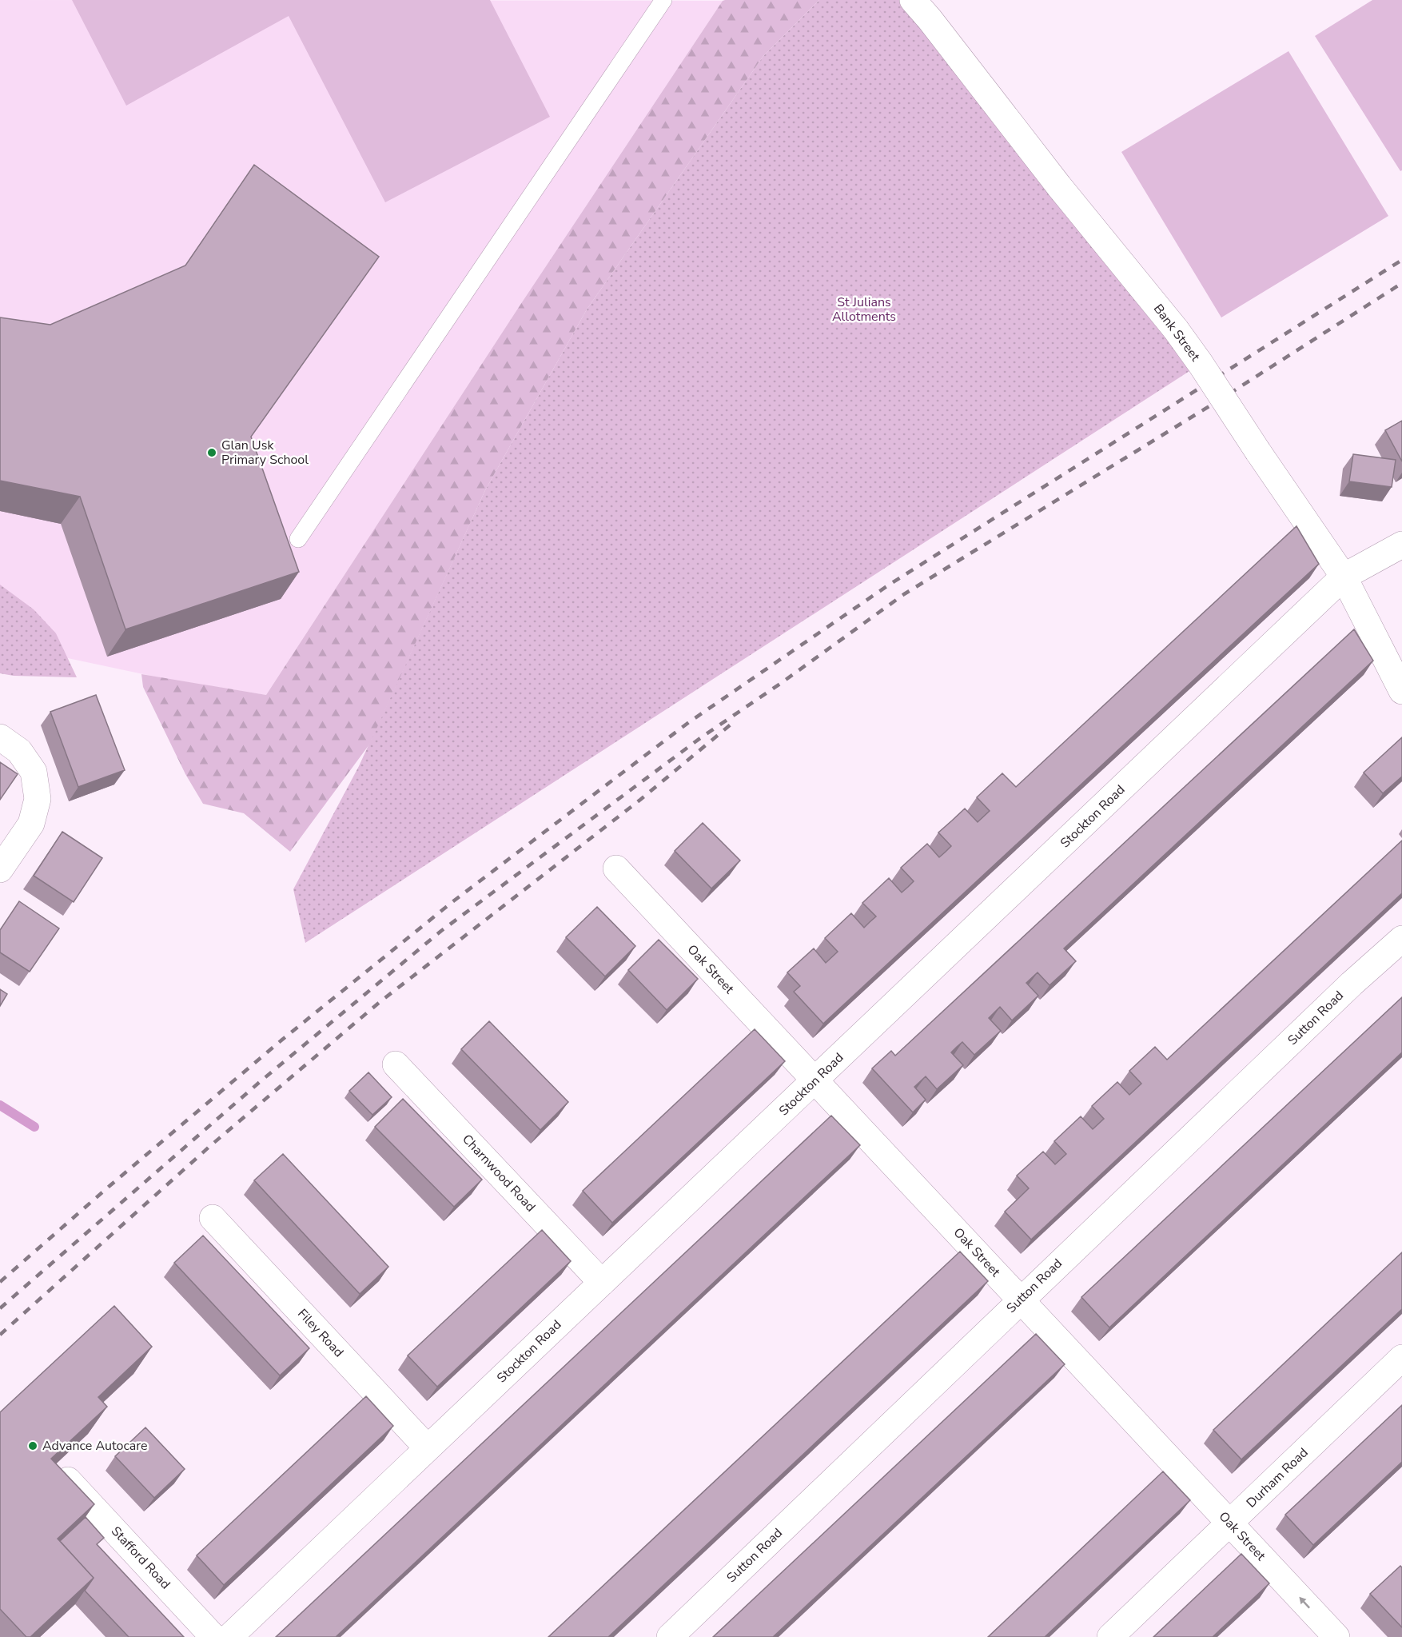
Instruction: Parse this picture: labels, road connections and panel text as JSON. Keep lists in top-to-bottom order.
{
  "streets": {
    "street": [
      "Bank Street",
      "Stockton Road",
      "Oak Street",
      "Sutton Road",
      "Charnwood Road",
      "Filey Road",
      "Durham Road",
      "Stafford Road"
    ]
  },
  "crossings": [
    ["Bank Street", "Stockton Road"],
    ["Stockton Road", "Oak Street"],
    ["Stockton Road", "Charnwood Road"],
    ["Stockton Road", "Filey Road"],
    ["Oak Street", "Sutton Road"],
    ["Oak Street", "Durham Road"]
  ],
  "parks": ["St Julians Allotments"],
  "places": ["Glan Usk Primary School", "Advance Autocare"]
}
